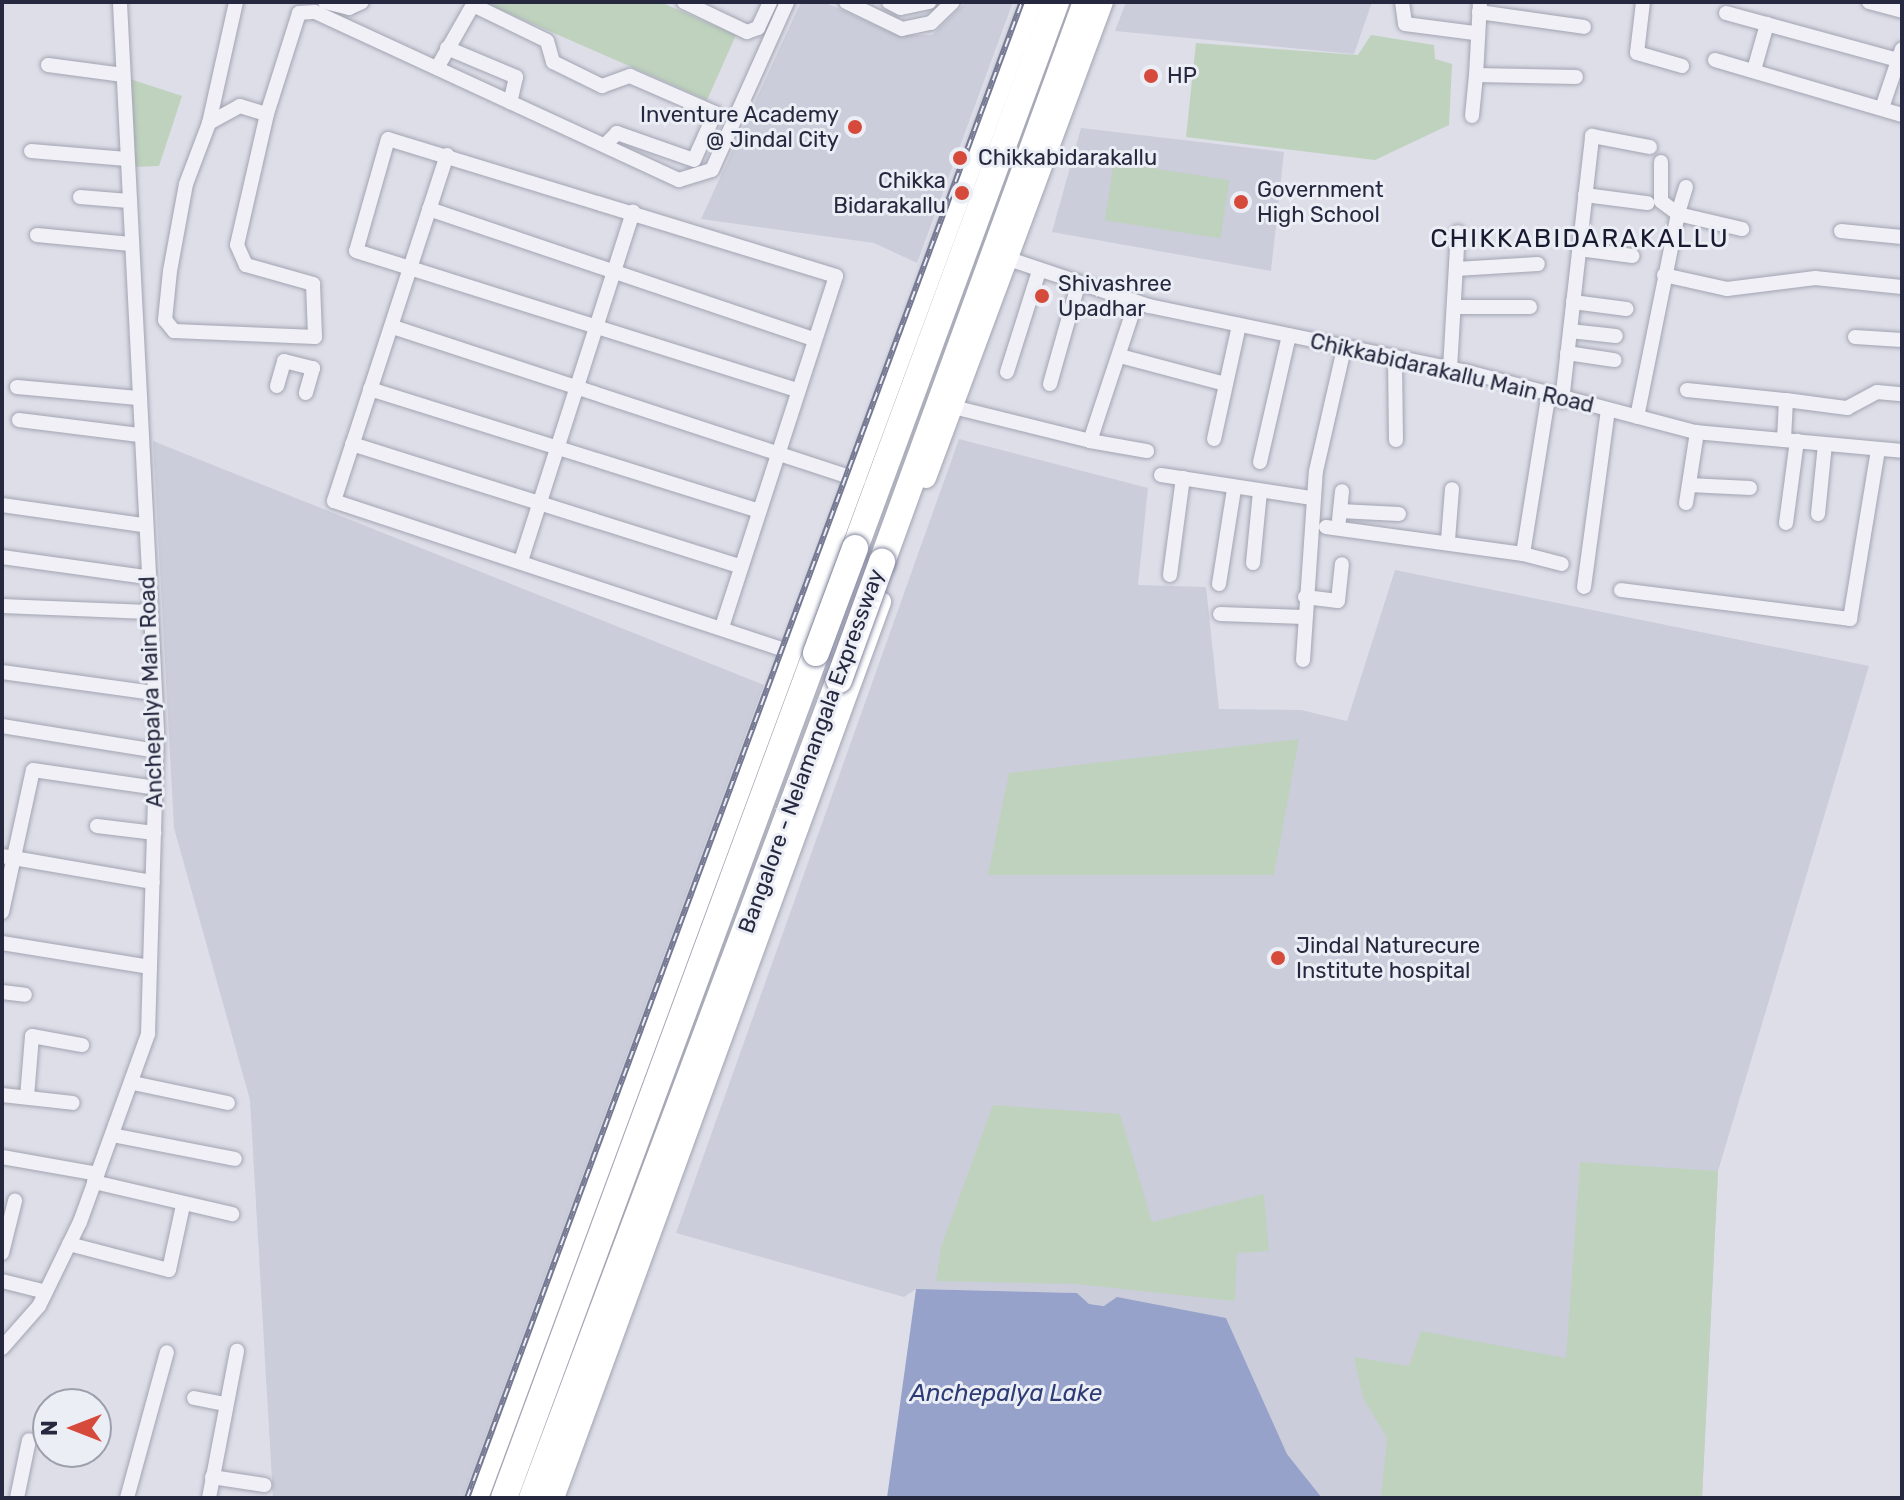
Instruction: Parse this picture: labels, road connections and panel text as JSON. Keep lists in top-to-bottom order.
{
  "streets": {
    "highway": ["Bangalore - Nelamangala Expressway"],
    "street": ["Chikkabidarakallu Main Road", "Anchepalya Main Road"]
  },
  "districts": ["CHIKKABIDARAKALLU"],
  "water": ["Anchepalya Lake"],
  "places": [
    "HP",
    "Inventure Academy @ Jindal City",
    "Chikkabidarakallu",
    "Chikka Bidarakallu",
    "Government High School",
    "Shivashree Upadhar",
    "Jindal Naturecure Institute hospital"
  ],
  "north": "left"
}
